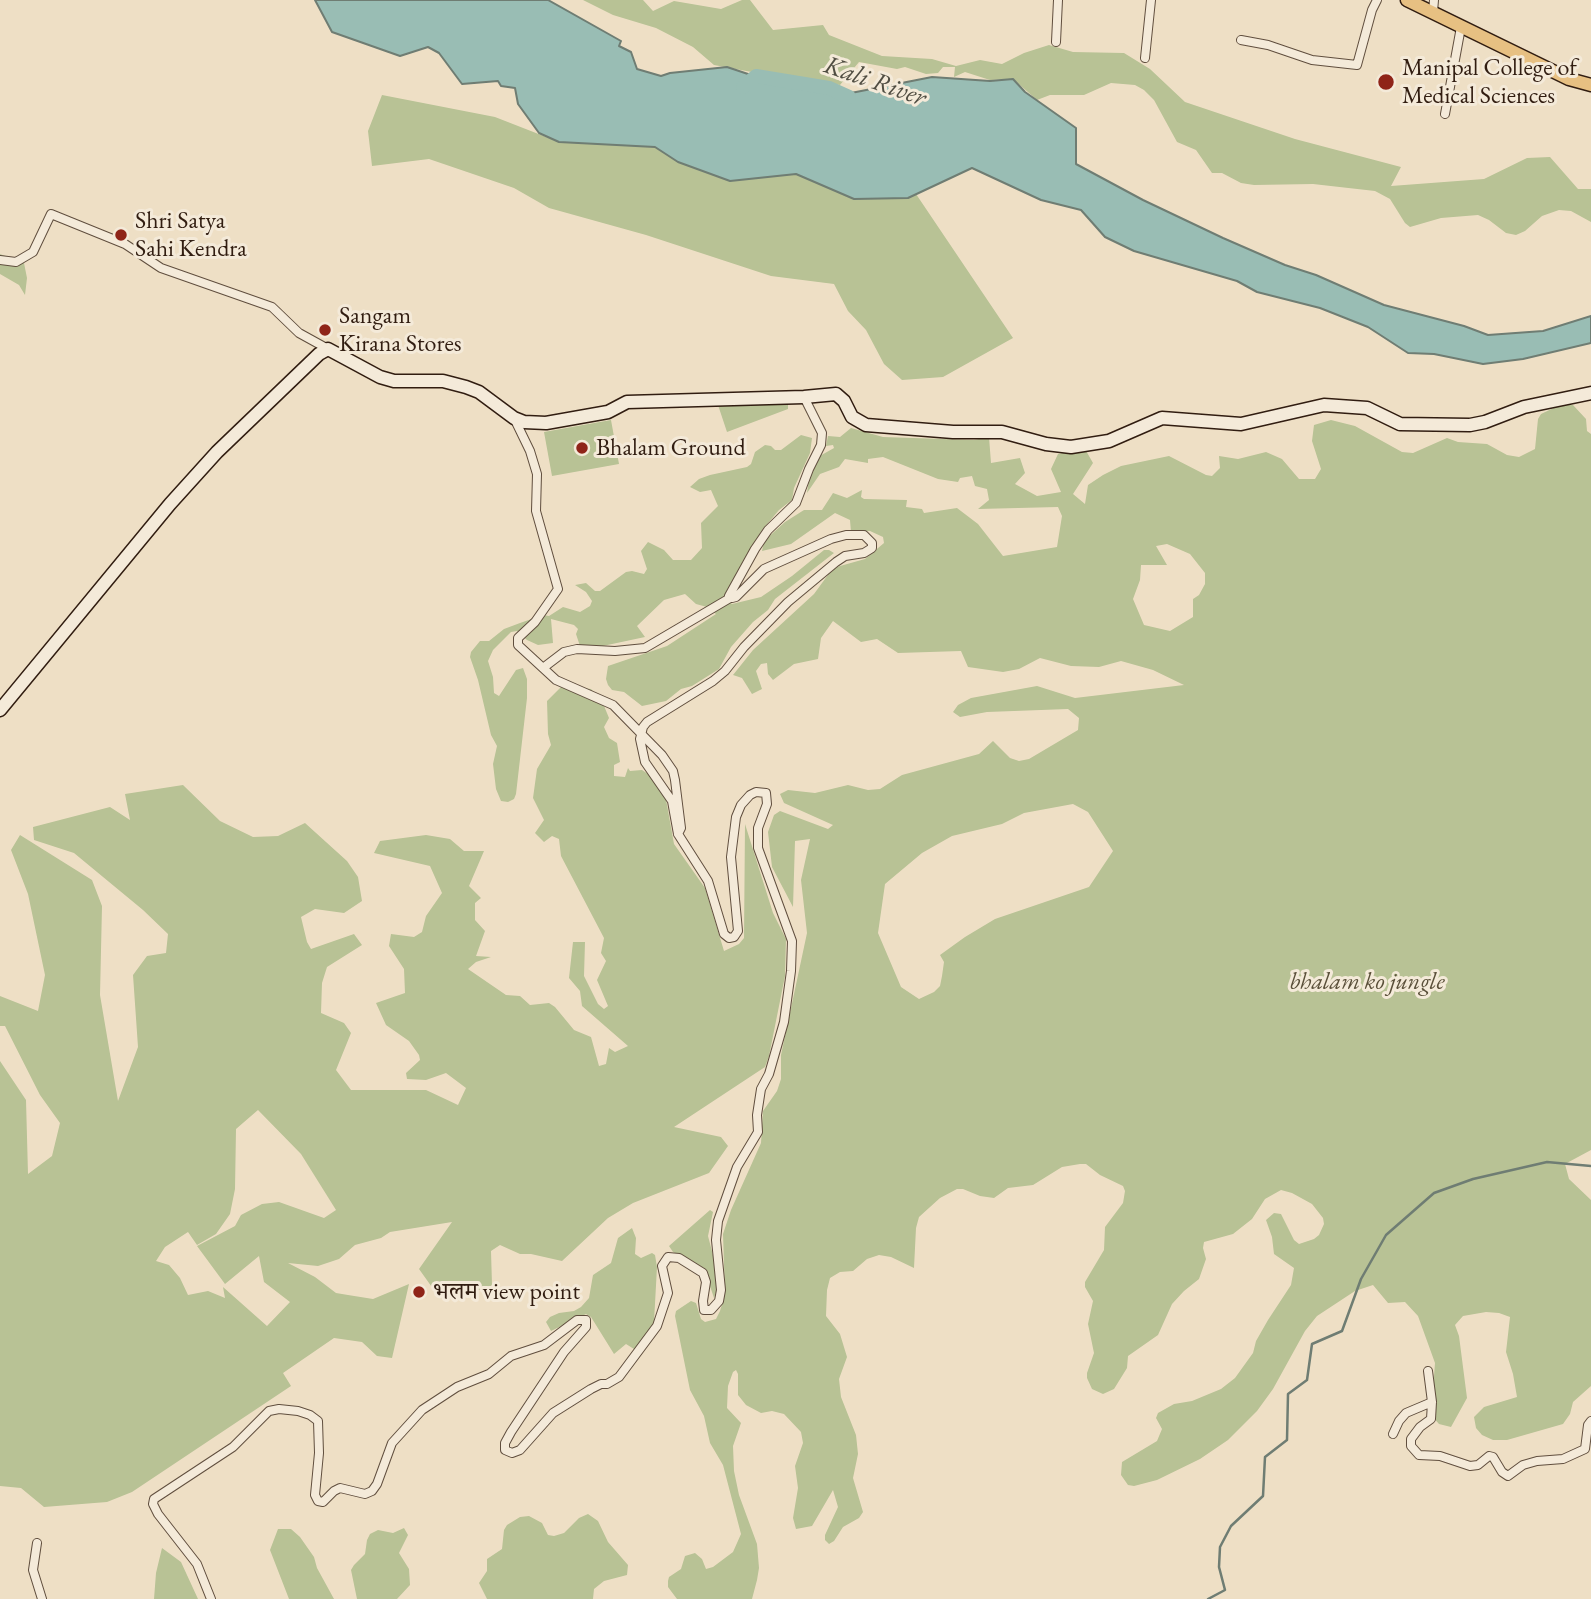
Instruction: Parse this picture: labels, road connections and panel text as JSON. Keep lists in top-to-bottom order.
{
  "water": ["Kali River"],
  "parks": ["bhalam ko jungle"],
  "places": [
    "Manipal College of Medical Sciences",
    "Shri Satya Sahi Kendra",
    "Sangam Kirana Stores",
    "Bhalam Ground",
    "भलम view point"
  ]
}
